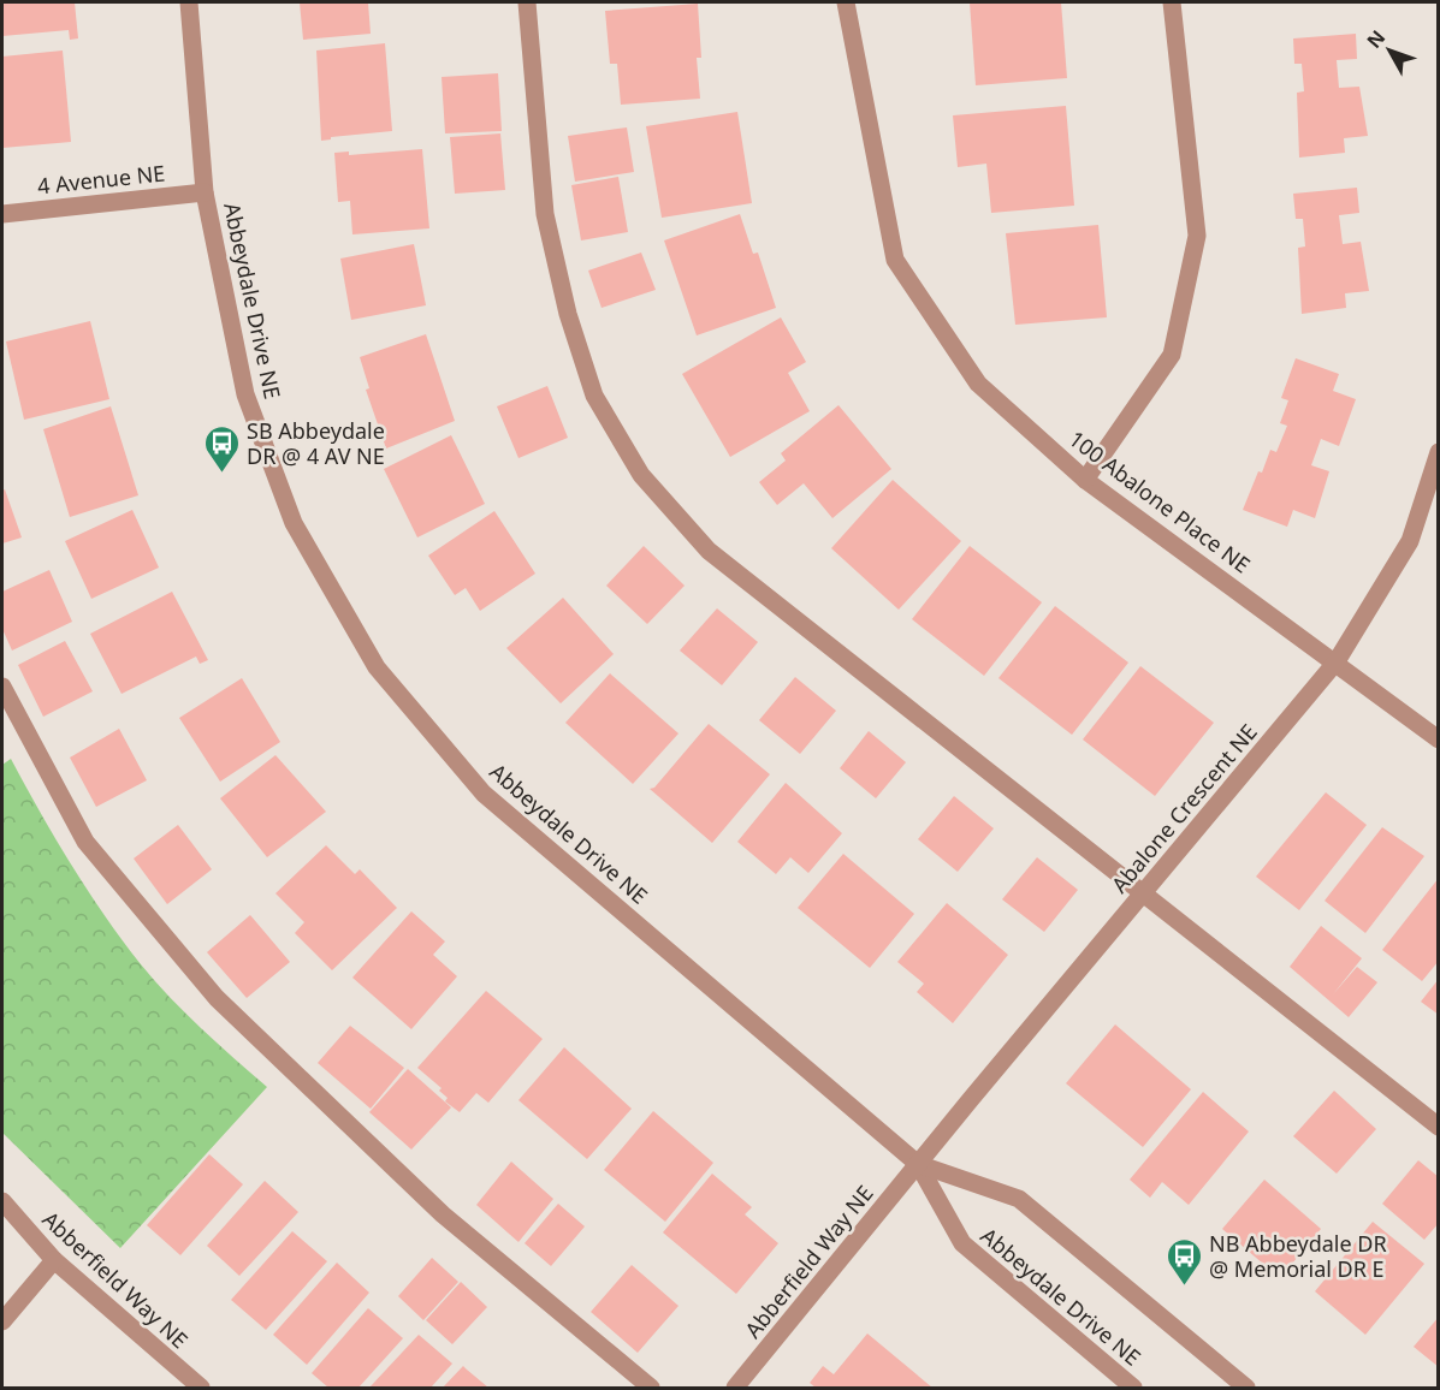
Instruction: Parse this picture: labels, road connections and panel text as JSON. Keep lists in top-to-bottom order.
{
  "streets": {
    "street": [
      "4 Avenue NE",
      "Abbeydale Drive NE",
      "100 Abalone Place NE",
      "Abalone Crescent NE",
      "Abberfield Way NE"
    ]
  },
  "crossings": [
    ["4 Avenue NE", "Abbeydale Drive NE"],
    ["Abbeydale Drive NE", "Abalone Crescent NE"],
    ["Abbeydale Drive NE", "Abberfield Way NE"],
    ["100 Abalone Place NE", "Abalone Crescent NE"],
    ["Abalone Crescent NE", "Abberfield Way NE"]
  ],
  "places": {
    "bus stop": ["SB Abbeydale DR @ 4 AV NE", "NB Abbeydale DR @ Memorial DR E"]
  },
  "north": "top left"
}
